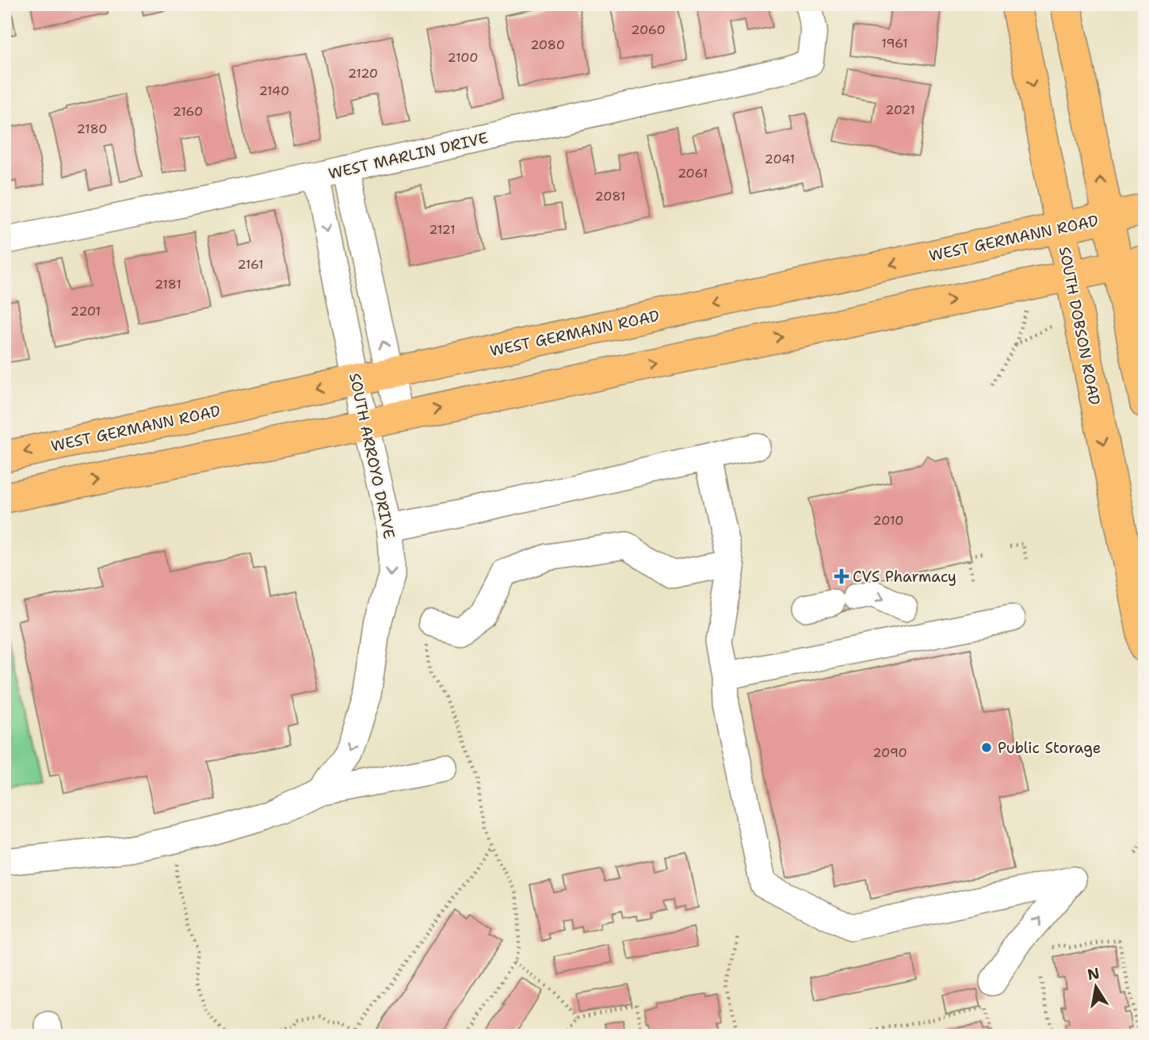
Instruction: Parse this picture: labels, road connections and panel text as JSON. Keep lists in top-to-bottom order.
{
  "streets": {
    "main road": ["WEST GERMANN ROAD", "SOUTH DOBSON ROAD"],
    "street": ["WEST MARLIN DRIVE", "SOUTH ARROYO DRIVE"]
  },
  "crossings": [
    ["WEST MARLIN DRIVE", "SOUTH ARROYO DRIVE"],
    ["WEST GERMANN ROAD", "SOUTH DOBSON ROAD"],
    ["WEST GERMANN ROAD", "SOUTH ARROYO DRIVE"]
  ],
  "places": {
    "health": ["CVS Pharmacy"],
    "other": ["Public Storage"]
  },
  "house_numbers": [
    "2060",
    "1961",
    "2080",
    "2100",
    "2120",
    "2140",
    "2021",
    "2160",
    "2180",
    "2041",
    "2061",
    "2081",
    "2121",
    "2161",
    "2181",
    "2201",
    "2010",
    "2090"
  ],
  "north": "top"
}
